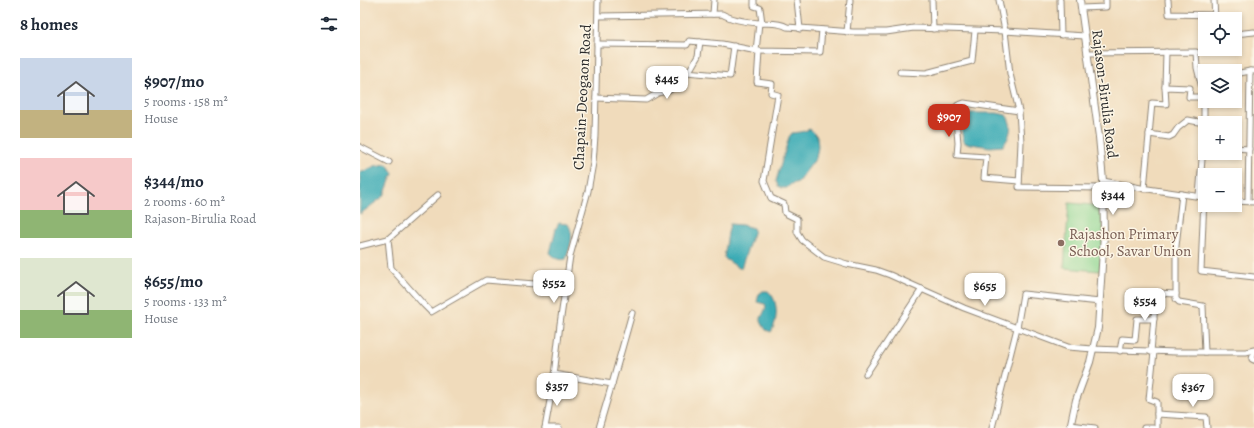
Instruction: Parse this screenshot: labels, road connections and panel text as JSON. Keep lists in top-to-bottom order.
{
  "streets": {
    "street": ["Rajason-Birulia Road", "Chapain-Deogaon Road"]
  },
  "places": ["Rajashon Primary School, Savar Union"],
  "page": {
    "heading": "8 homes",
    "map_buttons": ["+", "−"],
    "list": [
      {
        "name": "$907/mo",
        "note": "5 rooms · 158 m² · House"
      },
      {
        "name": "$344/mo",
        "note": "2 rooms · 60 m² · Rajason-Birulia Road"
      },
      {
        "name": "$655/mo",
        "note": "5 rooms · 133 m² · House"
      }
    ],
    "price": [
      "$445",
      "$907",
      "$344",
      "$552",
      "$655",
      "$554",
      "$357",
      "$367"
    ]
  }
}
